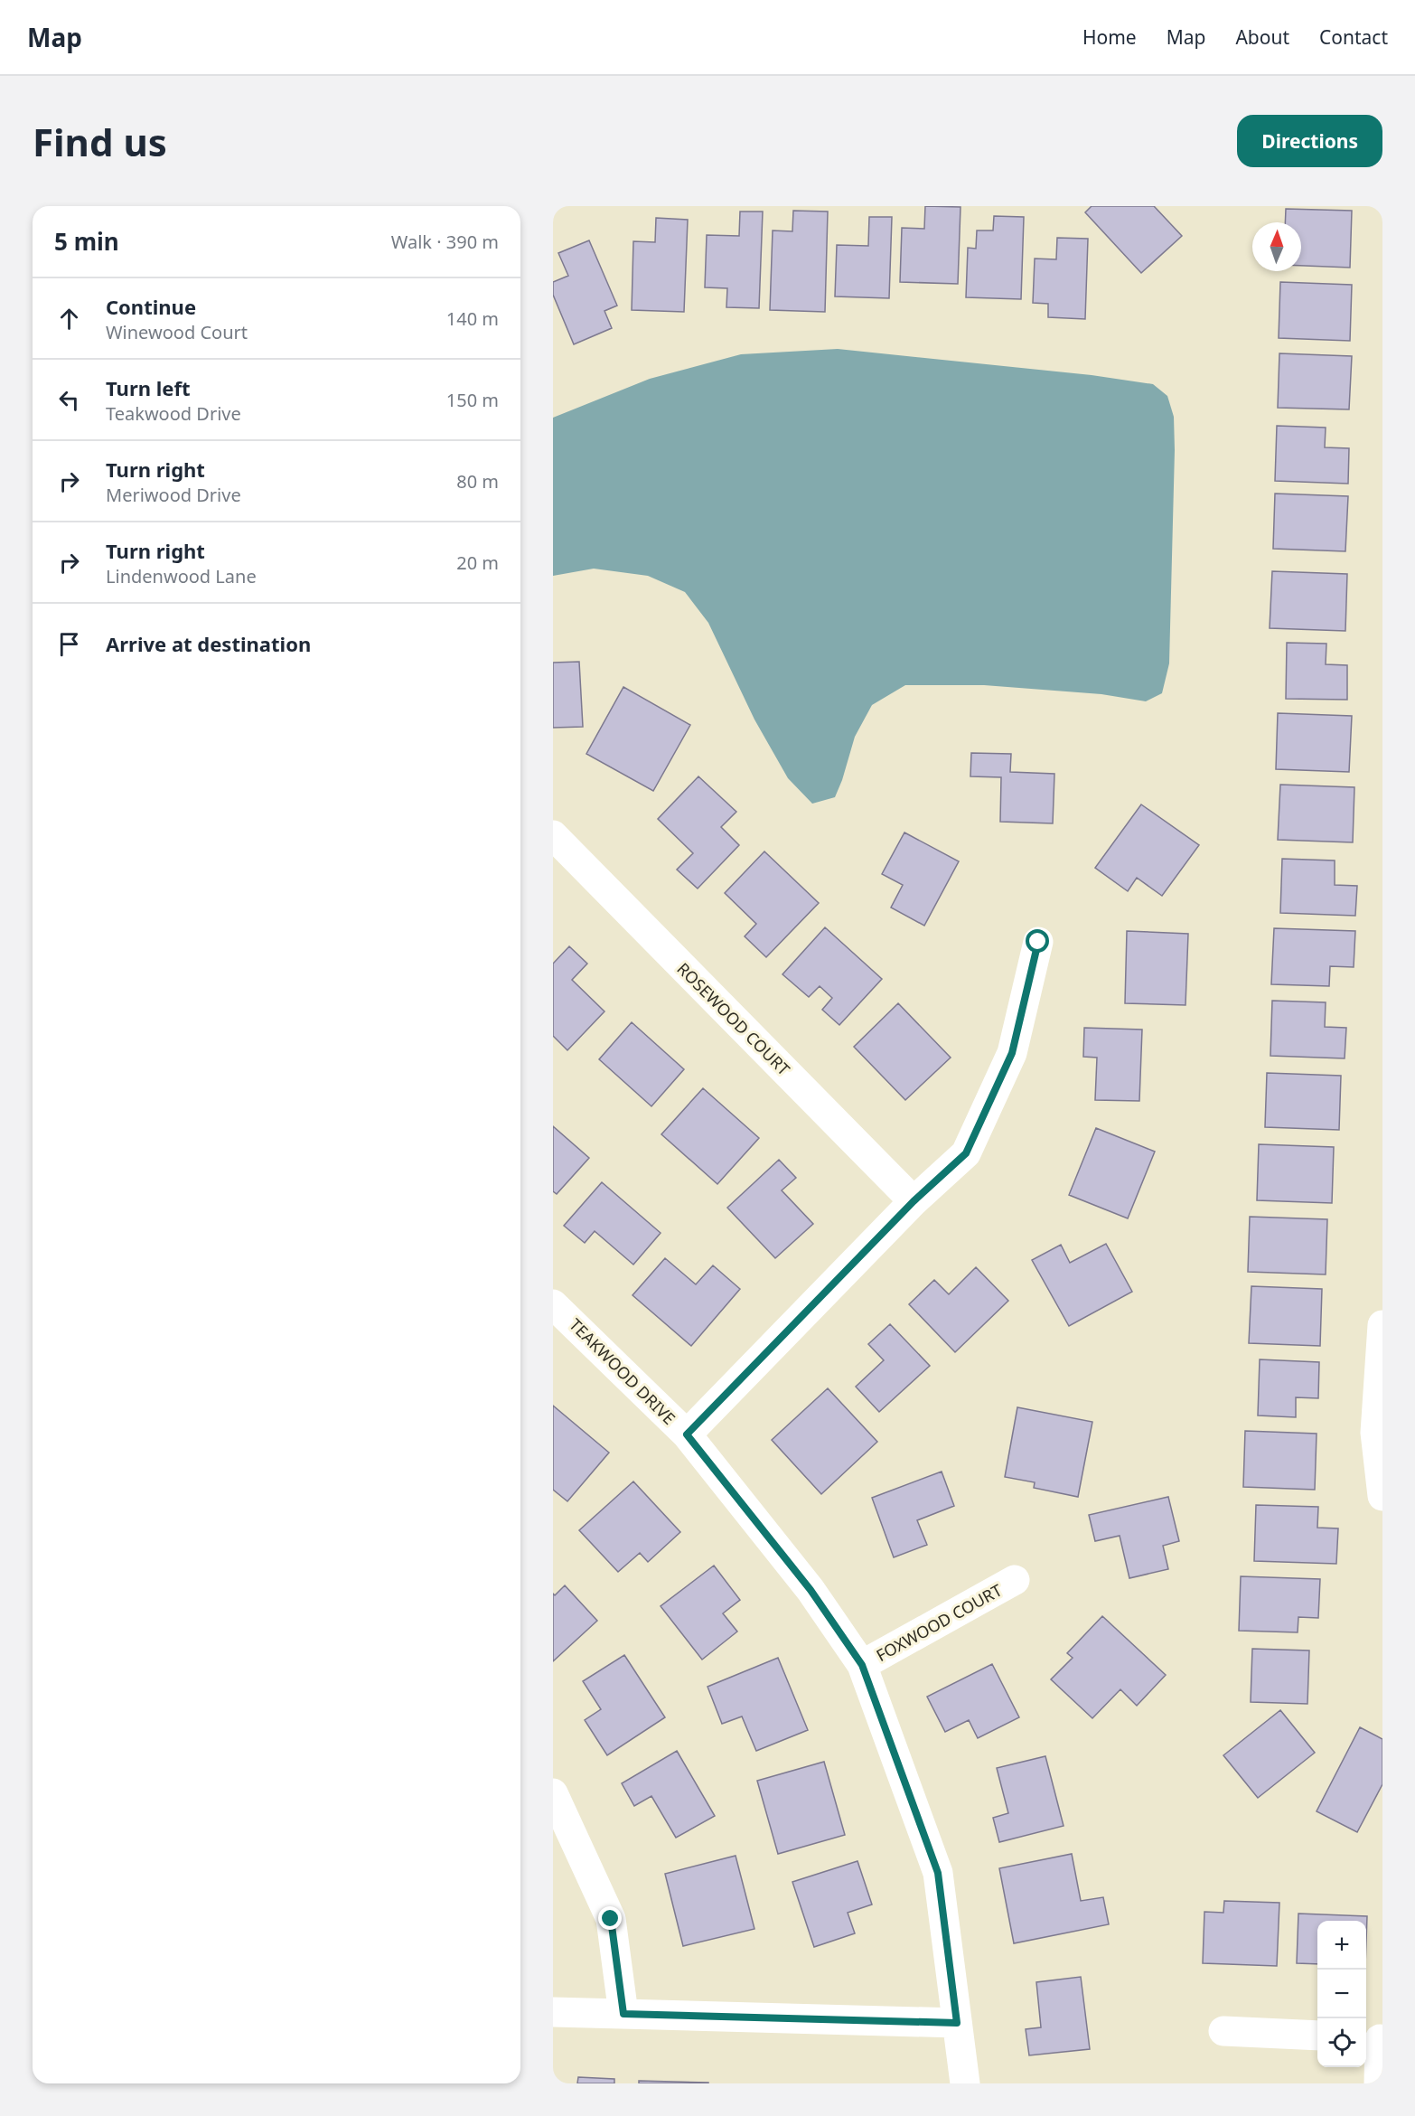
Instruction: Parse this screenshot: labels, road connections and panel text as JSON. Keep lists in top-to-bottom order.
{
  "streets": {
    "street": ["ROSEWOOD COURT", "TEAKWOOD DRIVE", "FOXWOOD COURT"]
  },
  "crossings": [
    ["TEAKWOOD DRIVE", "FOXWOOD COURT"]
  ],
  "north": "top",
  "page": {
    "header": "Map",
    "nav": [
      "Home",
      "Map",
      "About",
      "Contact"
    ],
    "buttons": "Directions",
    "title": "Find us",
    "heading": ["5 min", "Walk · 390 m"],
    "list": [
      ["Continue", "Winewood Court", "140 m"],
      ["Turn left", "Teakwood Drive", "150 m"],
      ["Turn right", "Meriwood Drive", "80 m"],
      ["Turn right", "Lindenwood Lane", "20 m"],
      "Arrive at destination"
    ],
    "map_buttons": ["+", "−"]
  }
}
